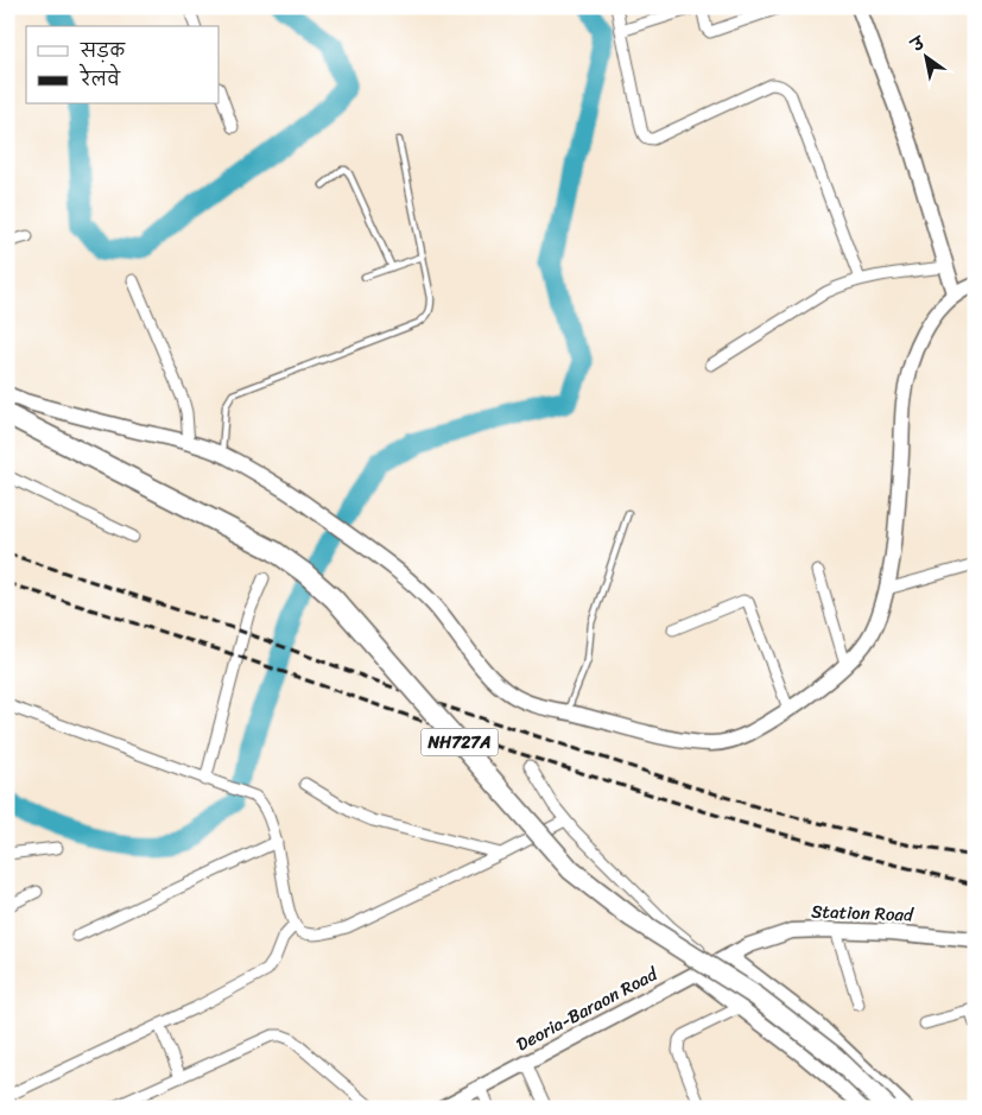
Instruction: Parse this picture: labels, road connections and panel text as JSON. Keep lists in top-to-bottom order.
{
  "streets": {
    "highway": ["NH727A"],
    "main road": ["Station Road", "Deoria-Baraon Road"]
  },
  "crossings": [
    ["Station Road", "Deoria-Baraon Road"]
  ],
  "legend": ["सड़क", "रेलवे"],
  "north": "top left"
}
